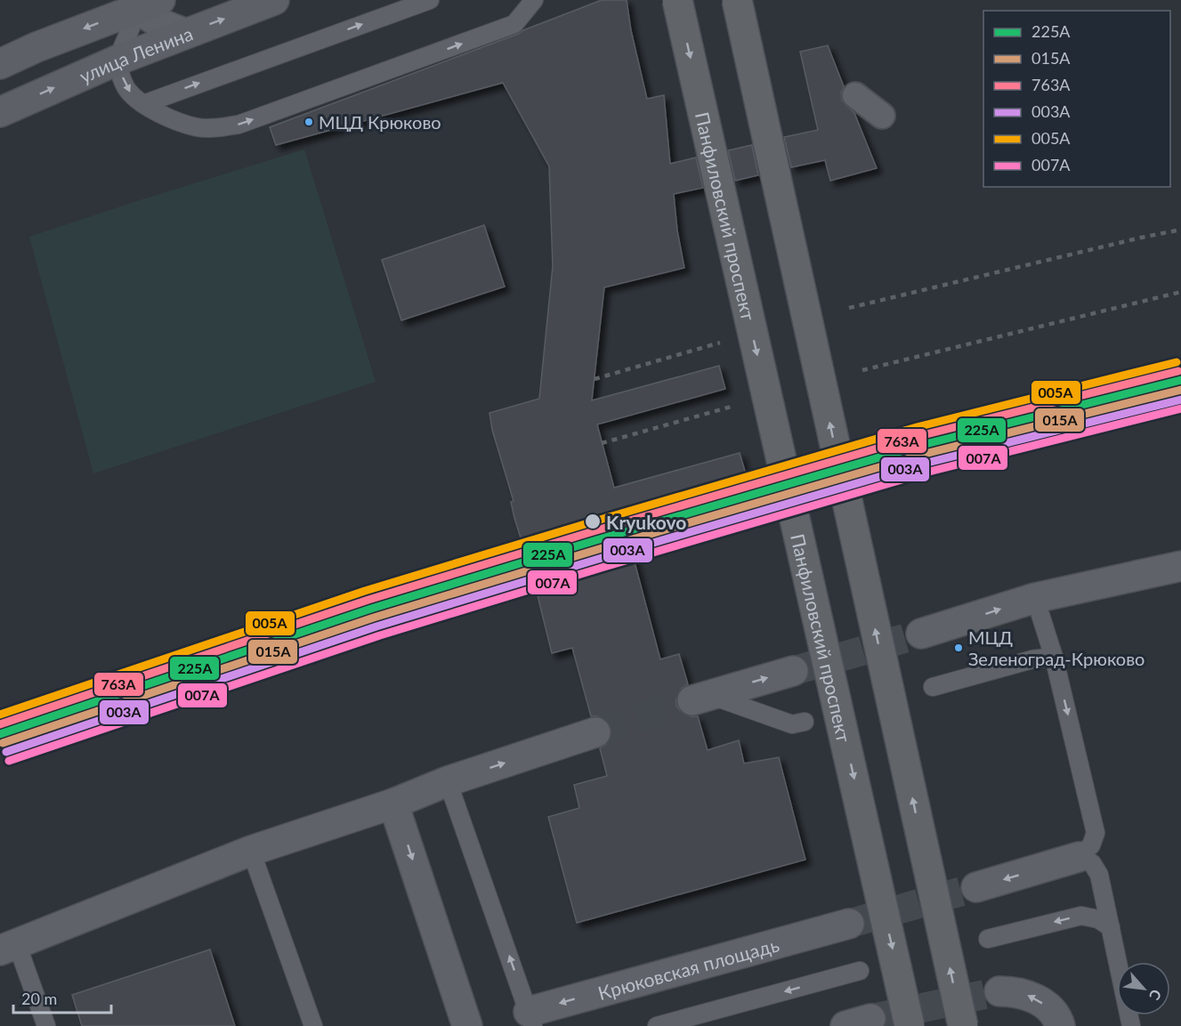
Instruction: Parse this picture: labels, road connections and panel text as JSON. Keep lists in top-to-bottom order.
{
  "streets": {
    "main road": ["улица Ленина", "Панфиловский проспект"],
    "street": ["Крюковская площадь"]
  },
  "places": ["МЦД Крюково", "Kryukovo", "МЦД Зеленоград-Крюково"],
  "lines": [
    "transit line 005А",
    "transit line 763А",
    "transit line 225А",
    "transit line 015А",
    "transit line 003А",
    "transit line 007А"
  ],
  "legend": [
    "225А",
    "015А",
    "763А",
    "003А",
    "005А",
    "007А"
  ],
  "scale_bar": "20 m",
  "north": "bottom right"
}
